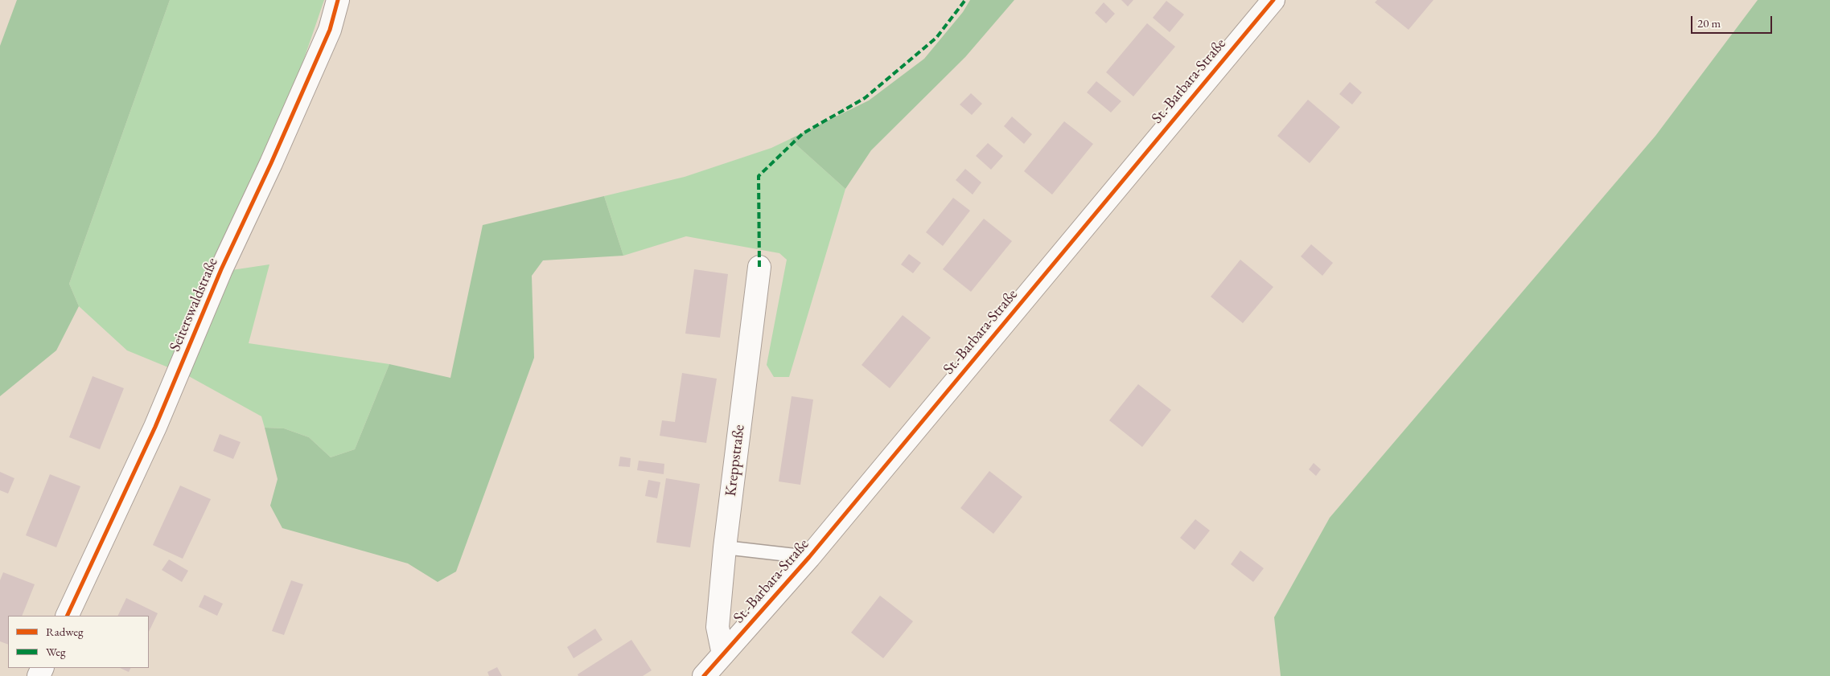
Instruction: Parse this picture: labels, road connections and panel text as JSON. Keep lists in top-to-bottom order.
{
  "streets": {
    "street": ["St.-Barbara-Straße", "Seiterswaldstraße", "Kreppstraße"]
  },
  "crossings": [
    ["St.-Barbara-Straße", "Kreppstraße"]
  ],
  "legend": ["Radweg", "Weg"],
  "scale_bar": "20 m"
}
